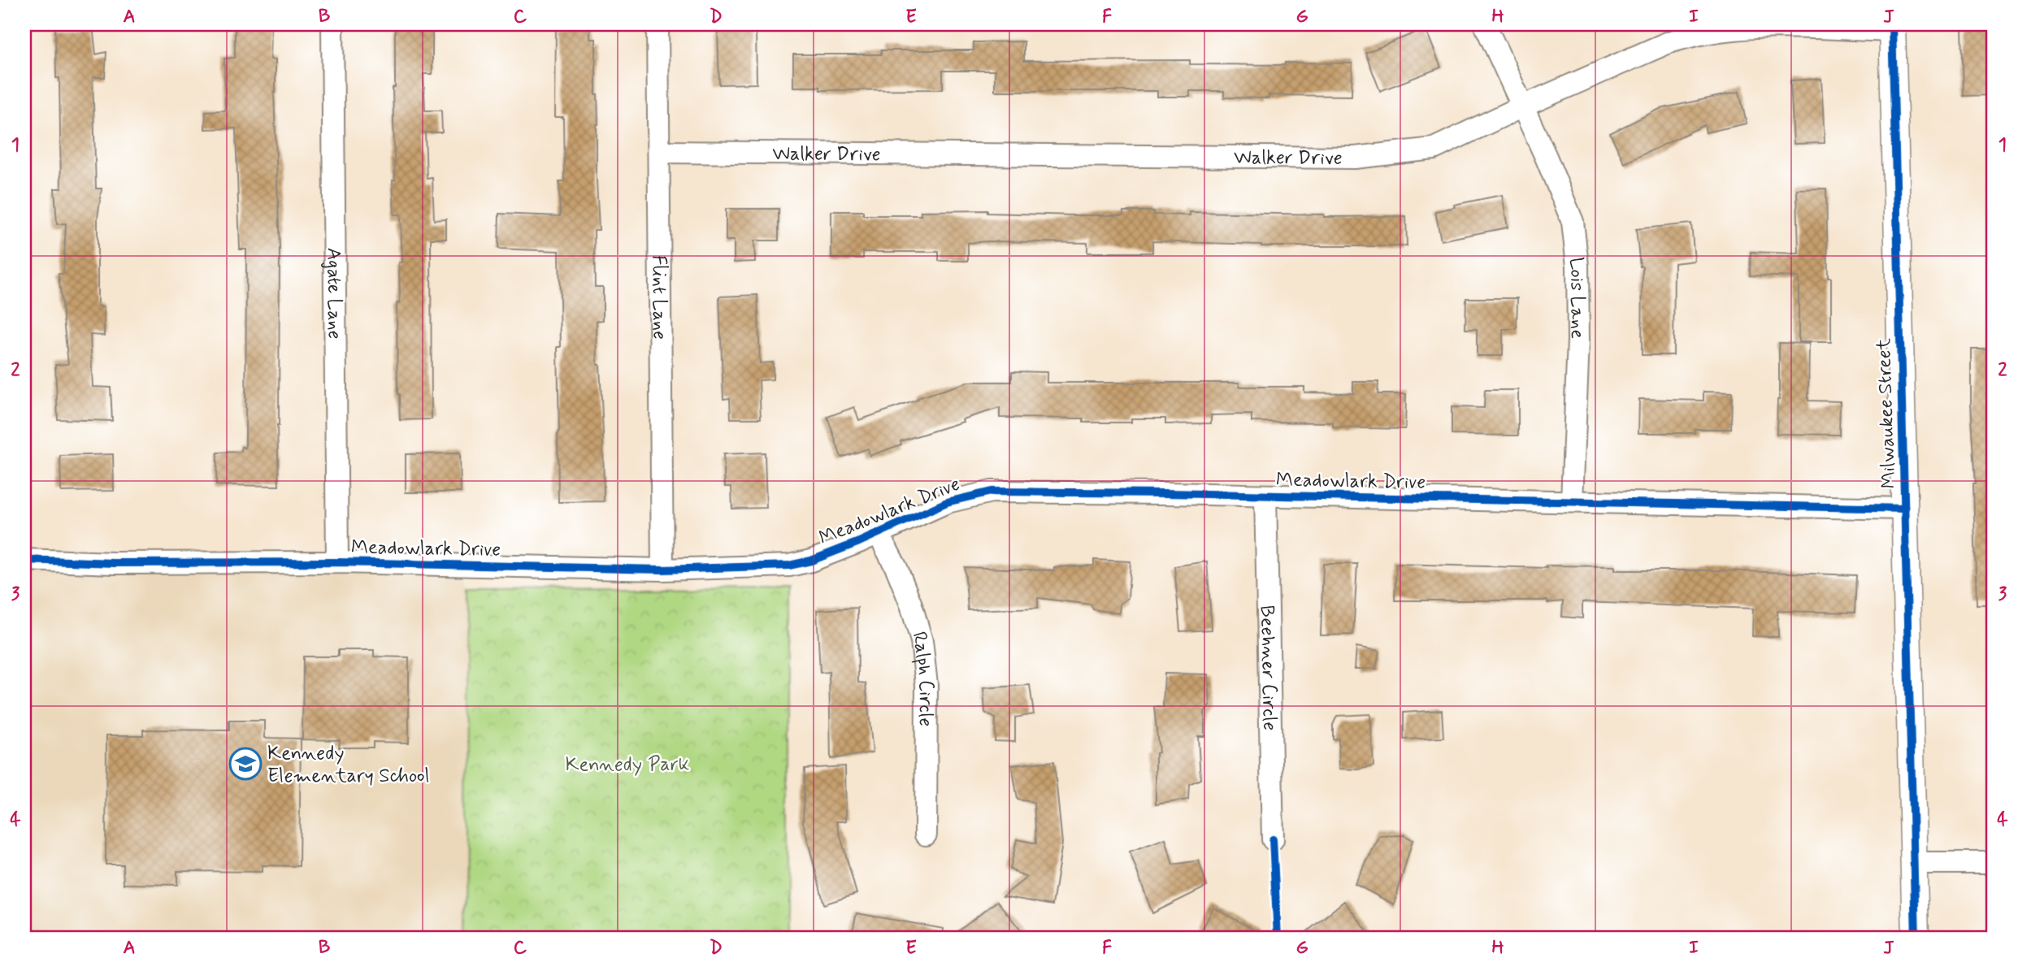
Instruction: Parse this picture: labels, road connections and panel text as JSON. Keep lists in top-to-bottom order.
{
  "streets": {
    "street": [
      "Walker Drive",
      "Agate Lane",
      "Flint Lane",
      "Lois Lane",
      "Milwaukee Street",
      "Meadowlark Drive",
      "Beehner Circle",
      "Ralph Circle"
    ]
  },
  "crossings": [
    ["Walker Drive", "Flint Lane"],
    ["Walker Drive", "Lois Lane"],
    ["Walker Drive", "Milwaukee Street"],
    ["Agate Lane", "Meadowlark Drive"],
    ["Flint Lane", "Meadowlark Drive"],
    ["Lois Lane", "Meadowlark Drive"],
    ["Milwaukee Street", "Meadowlark Drive"],
    ["Meadowlark Drive", "Beehner Circle"],
    ["Meadowlark Drive", "Ralph Circle"]
  ],
  "parks": ["Kennedy Park"],
  "places": {
    "school or university": ["Kennedy Elementary School"]
  },
  "grid": {
    "columns": [
      "A",
      "B",
      "C",
      "D",
      "E",
      "F",
      "G",
      "H",
      "I",
      "J"
    ],
    "rows": [
      "1",
      "2",
      "3",
      "4"
    ]
  }
}
